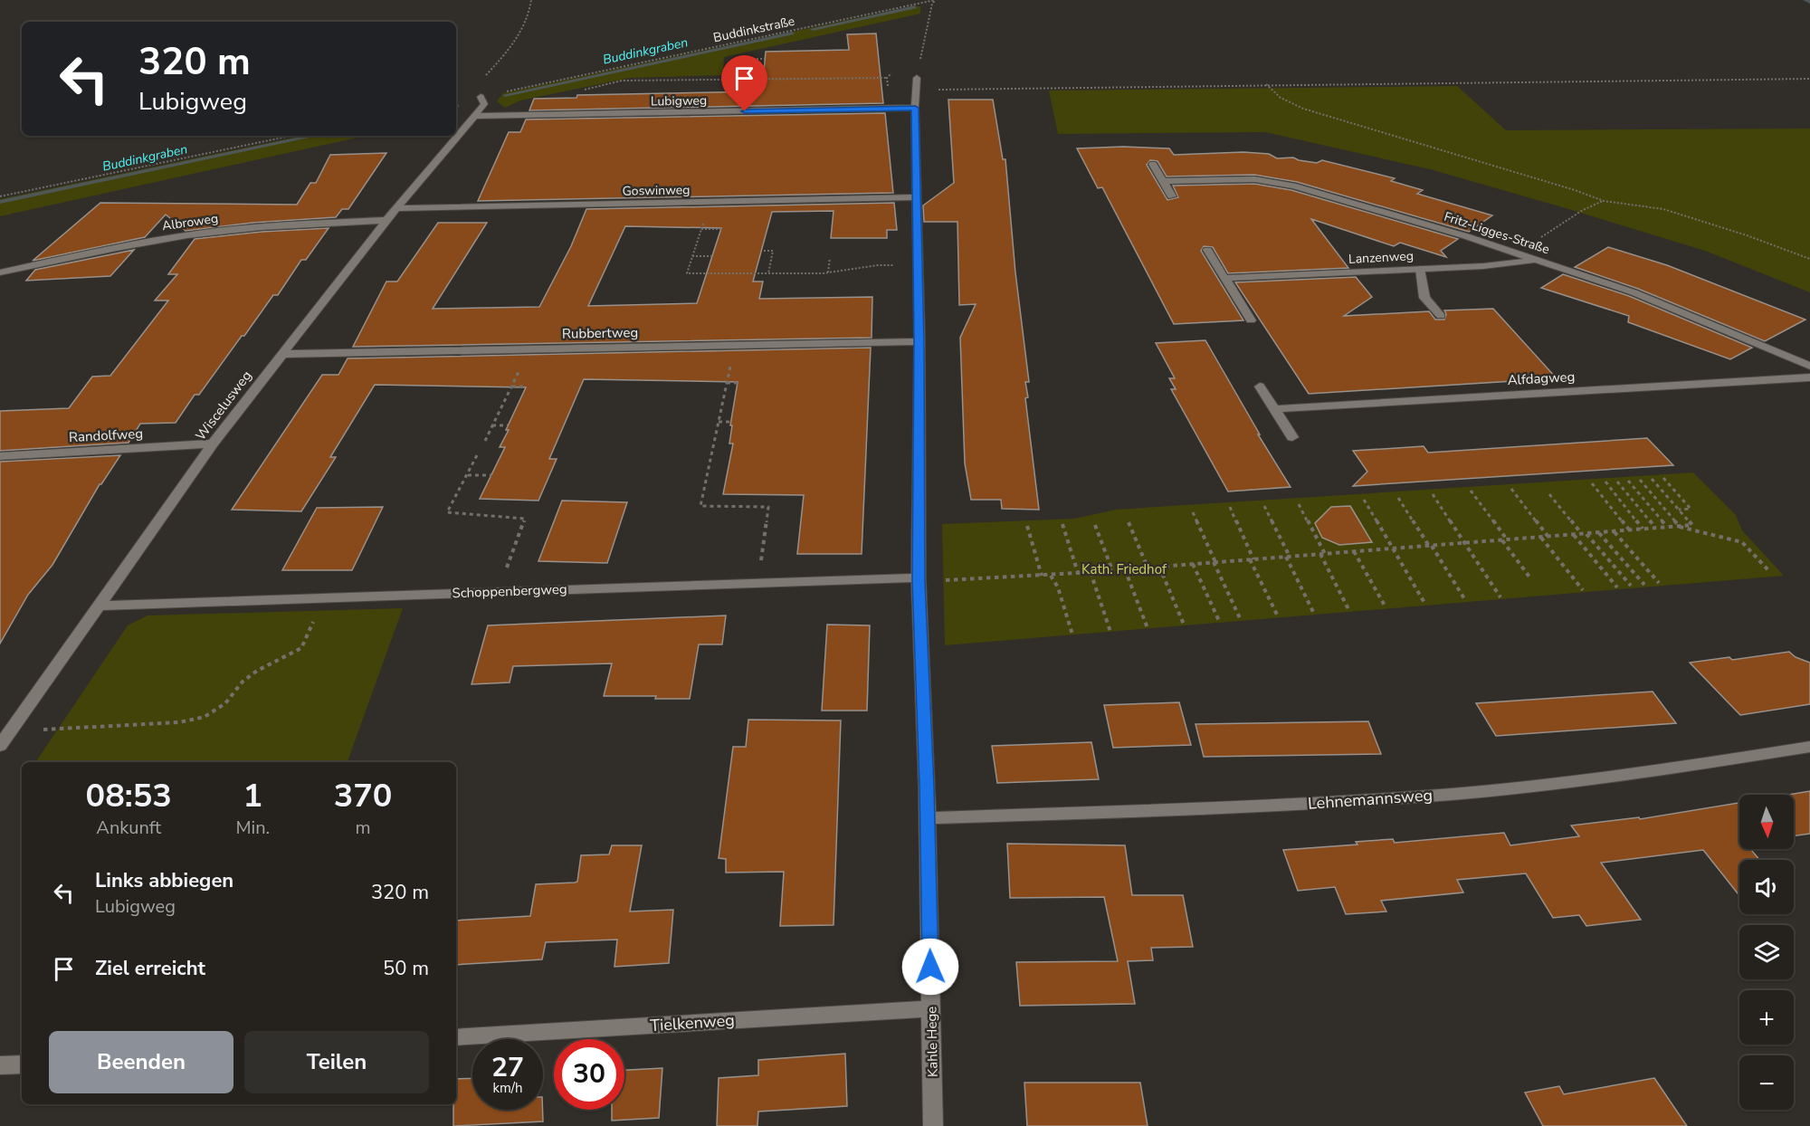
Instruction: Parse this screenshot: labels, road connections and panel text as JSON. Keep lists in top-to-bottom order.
{
  "streets": {
    "street": [
      "Lubigweg",
      "Goswinweg",
      "Albroweg",
      "Fritz-Ligges-Straße",
      "Lanzenweg",
      "Rubbertweg",
      "Alfdagweg",
      "Wiscelusweg",
      "Randolfweg",
      "Schoppenbergweg",
      "Lehnemannsweg",
      "Tielkenweg",
      "Kahle Hege"
    ],
    "path": ["Buddinkstraße"]
  },
  "crossings": [
    ["Buddinkstraße", "Wiscelusweg"],
    ["Lubigweg", "Wiscelusweg"],
    ["Lubigweg", "Kahle Hege"],
    ["Goswinweg", "Wiscelusweg"],
    ["Goswinweg", "Kahle Hege"],
    ["Albroweg", "Wiscelusweg"],
    ["Fritz-Ligges-Straße", "Lanzenweg"],
    ["Rubbertweg", "Wiscelusweg"],
    ["Rubbertweg", "Kahle Hege"],
    ["Wiscelusweg", "Randolfweg"],
    ["Wiscelusweg", "Schoppenbergweg"],
    ["Schoppenbergweg", "Kahle Hege"],
    ["Lehnemannsweg", "Kahle Hege"],
    ["Tielkenweg", "Kahle Hege"]
  ],
  "water": ["Buddinkgraben"],
  "parks": ["Kath. Friedhof"],
  "north": "bottom",
  "page": {
    "turn": ["320 m", "Lubigweg"],
    "eta": [
      "08:53",
      "Ankunft",
      "1",
      "Min.",
      "370",
      "m"
    ],
    "map_buttons": ["+", "−"],
    "list": [
      {
        "name": "Links abbiegen",
        "note": "Lubigweg",
        "value": "320 m"
      },
      {
        "name": "Ziel erreicht",
        "value": "50 m"
      }
    ],
    "buttons": ["Beenden", "Teilen"],
    "speed": "27 km/h",
    "limit": "30"
  }
}
